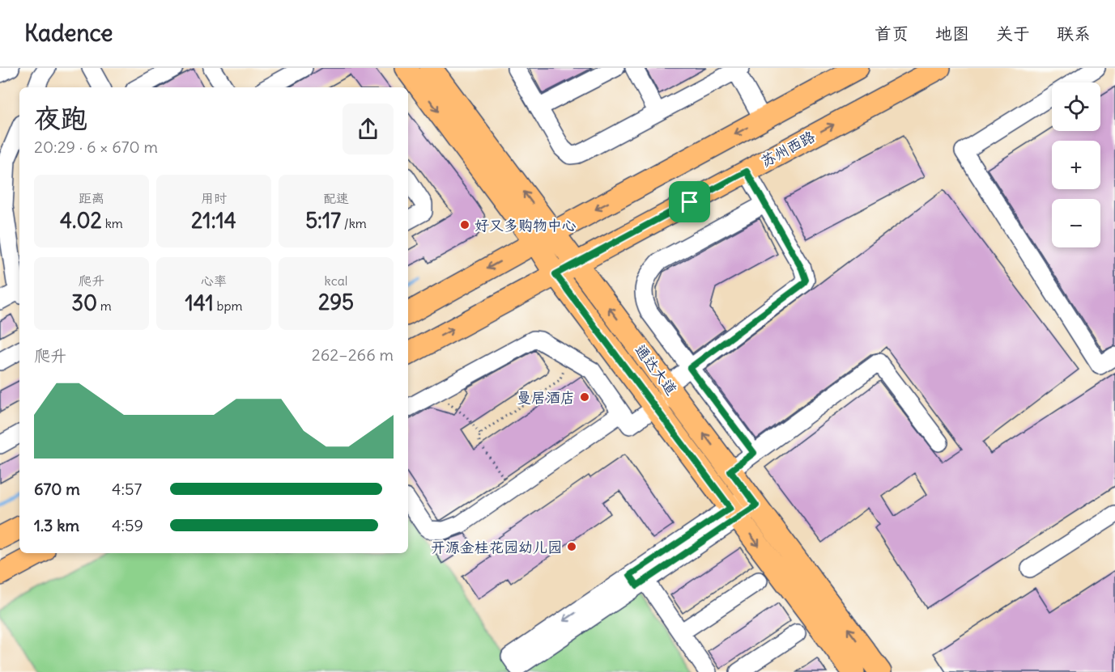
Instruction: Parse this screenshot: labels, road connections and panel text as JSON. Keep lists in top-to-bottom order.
{
  "streets": {
    "main road": ["苏州西路", "通达大道"]
  },
  "crossings": [
    ["苏州西路", "通达大道"]
  ],
  "places": ["好又多购物中心", "曼居酒店", "开源金桂花园幼儿园"],
  "page": {
    "header": "Kadence",
    "nav": [
      "首页",
      "地图",
      "关于",
      "联系"
    ],
    "map_buttons": ["+", "−"],
    "heading": ["夜跑", "20:29 · 6 × 670 m"],
    "stats": [
      ["距离", "4.02 km"],
      ["用时", "21:14"],
      ["配速", "5:17 /km"],
      ["爬升", "30 m"],
      ["心率", "141 bpm"],
      ["kcal", "295"]
    ],
    "chart": ["爬升", "262–266 m"],
    "list": [
      {
        "name": "670 m",
        "note": "4:57"
      },
      {
        "name": "1.3 km",
        "note": "4:59"
      }
    ]
  }
}
